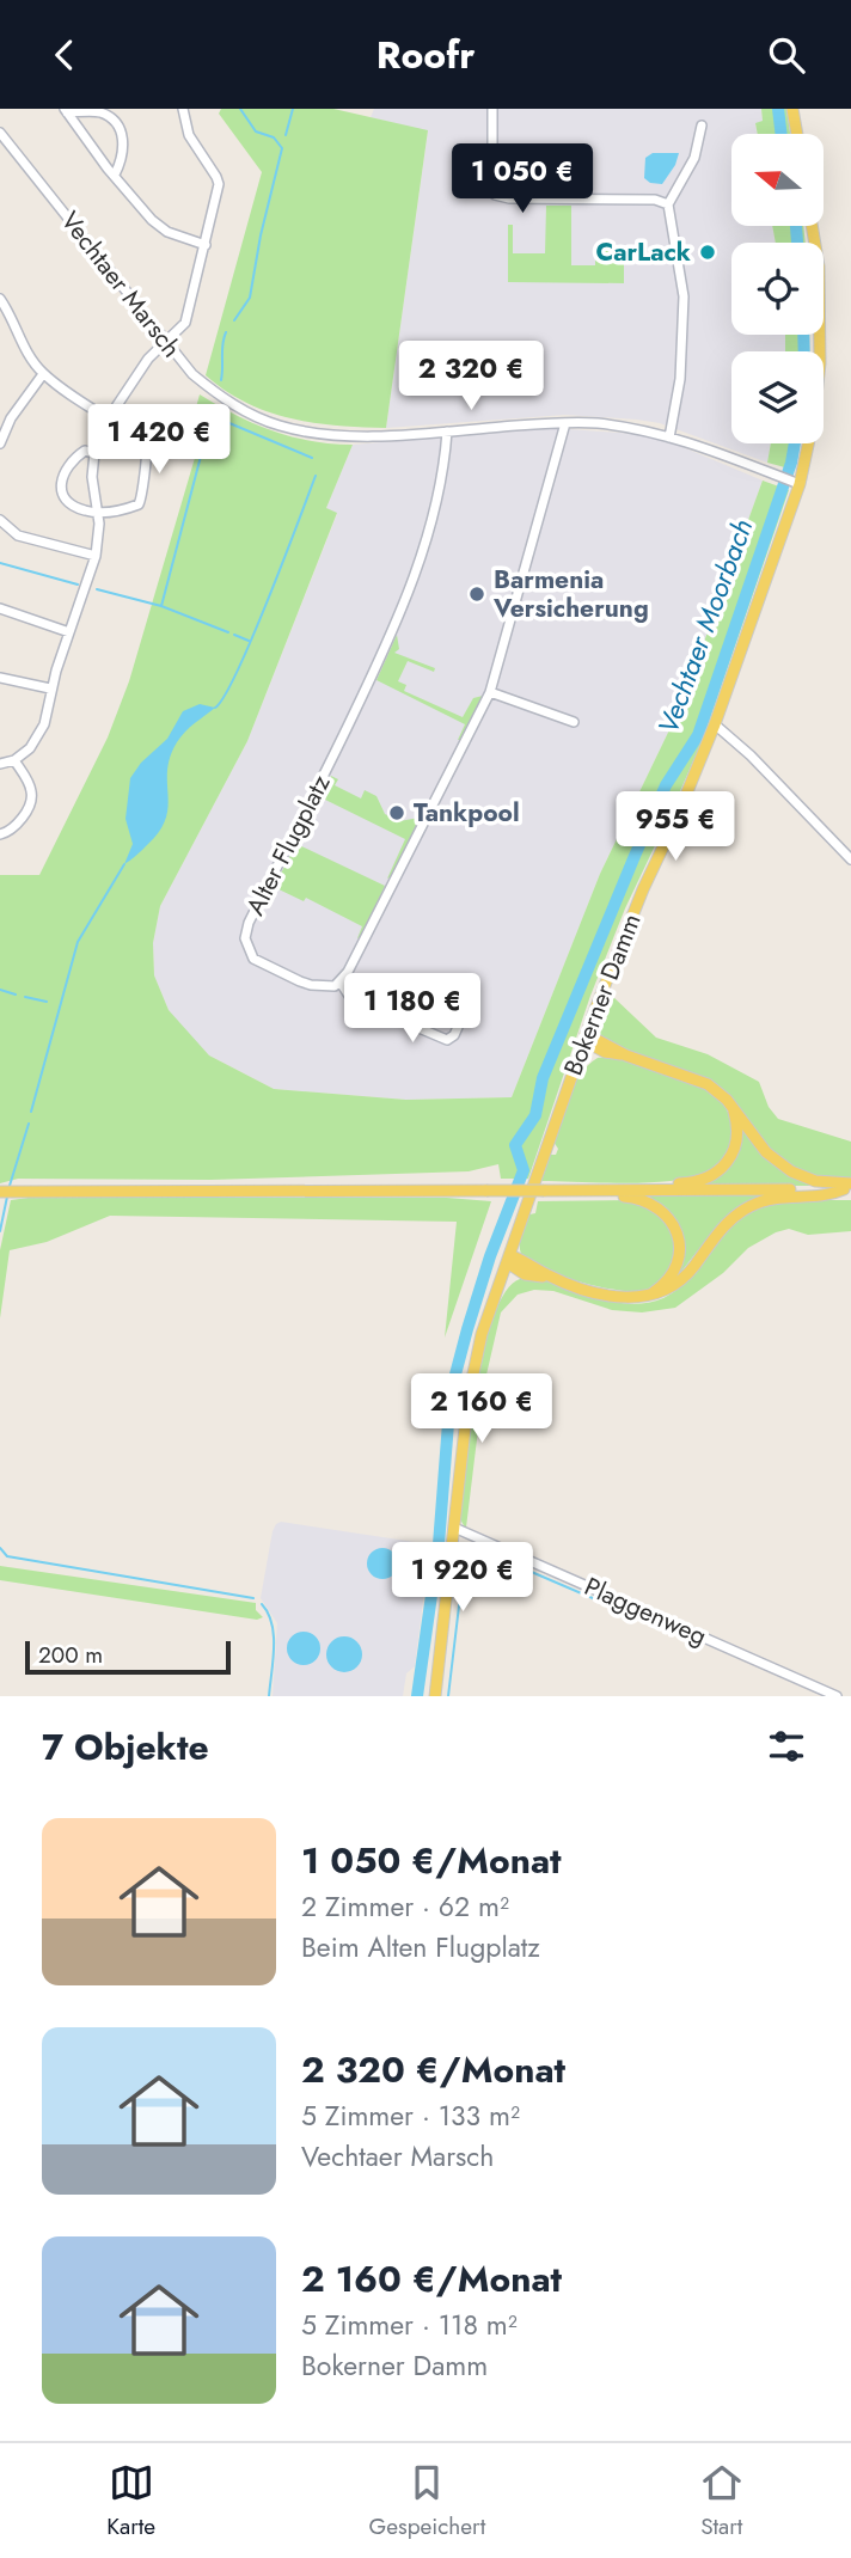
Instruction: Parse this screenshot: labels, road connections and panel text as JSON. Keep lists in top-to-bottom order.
{
  "streets": {
    "main road": ["Bokerner Damm"],
    "street": ["Vechtaer Marsch", "Alter Flugplatz", "Plaggenweg"]
  },
  "crossings": [
    ["Vechtaer Marsch", "Alter Flugplatz"],
    ["Vechtaer Marsch", "Bokerner Damm"],
    ["Bokerner Damm", "Plaggenweg"]
  ],
  "water": ["Vechtaer Moorbach"],
  "places": ["CarLack", "Barmenia Versicherung", "Tankpool"],
  "scale_bar": "200 m",
  "north": "left",
  "page": {
    "header": "Roofr",
    "price": [
      "1 050 €",
      "2 320 €",
      "1 420 €",
      "955 €",
      "1 180 €",
      "2 160 €",
      "1 920 €"
    ],
    "scale": "200 m",
    "heading": "7 Objekte",
    "list": [
      {
        "name": "1 050 €/Monat",
        "note": "2 Zimmer · 62 m² · Beim Alten Flugplatz"
      },
      {
        "name": "2 320 €/Monat",
        "note": "5 Zimmer · 133 m² · Vechtaer Marsch"
      },
      {
        "name": "2 160 €/Monat",
        "note": "5 Zimmer · 118 m² · Bokerner Damm"
      }
    ],
    "tabs": ["Karte", "Gespeichert", "Start"]
  }
}
